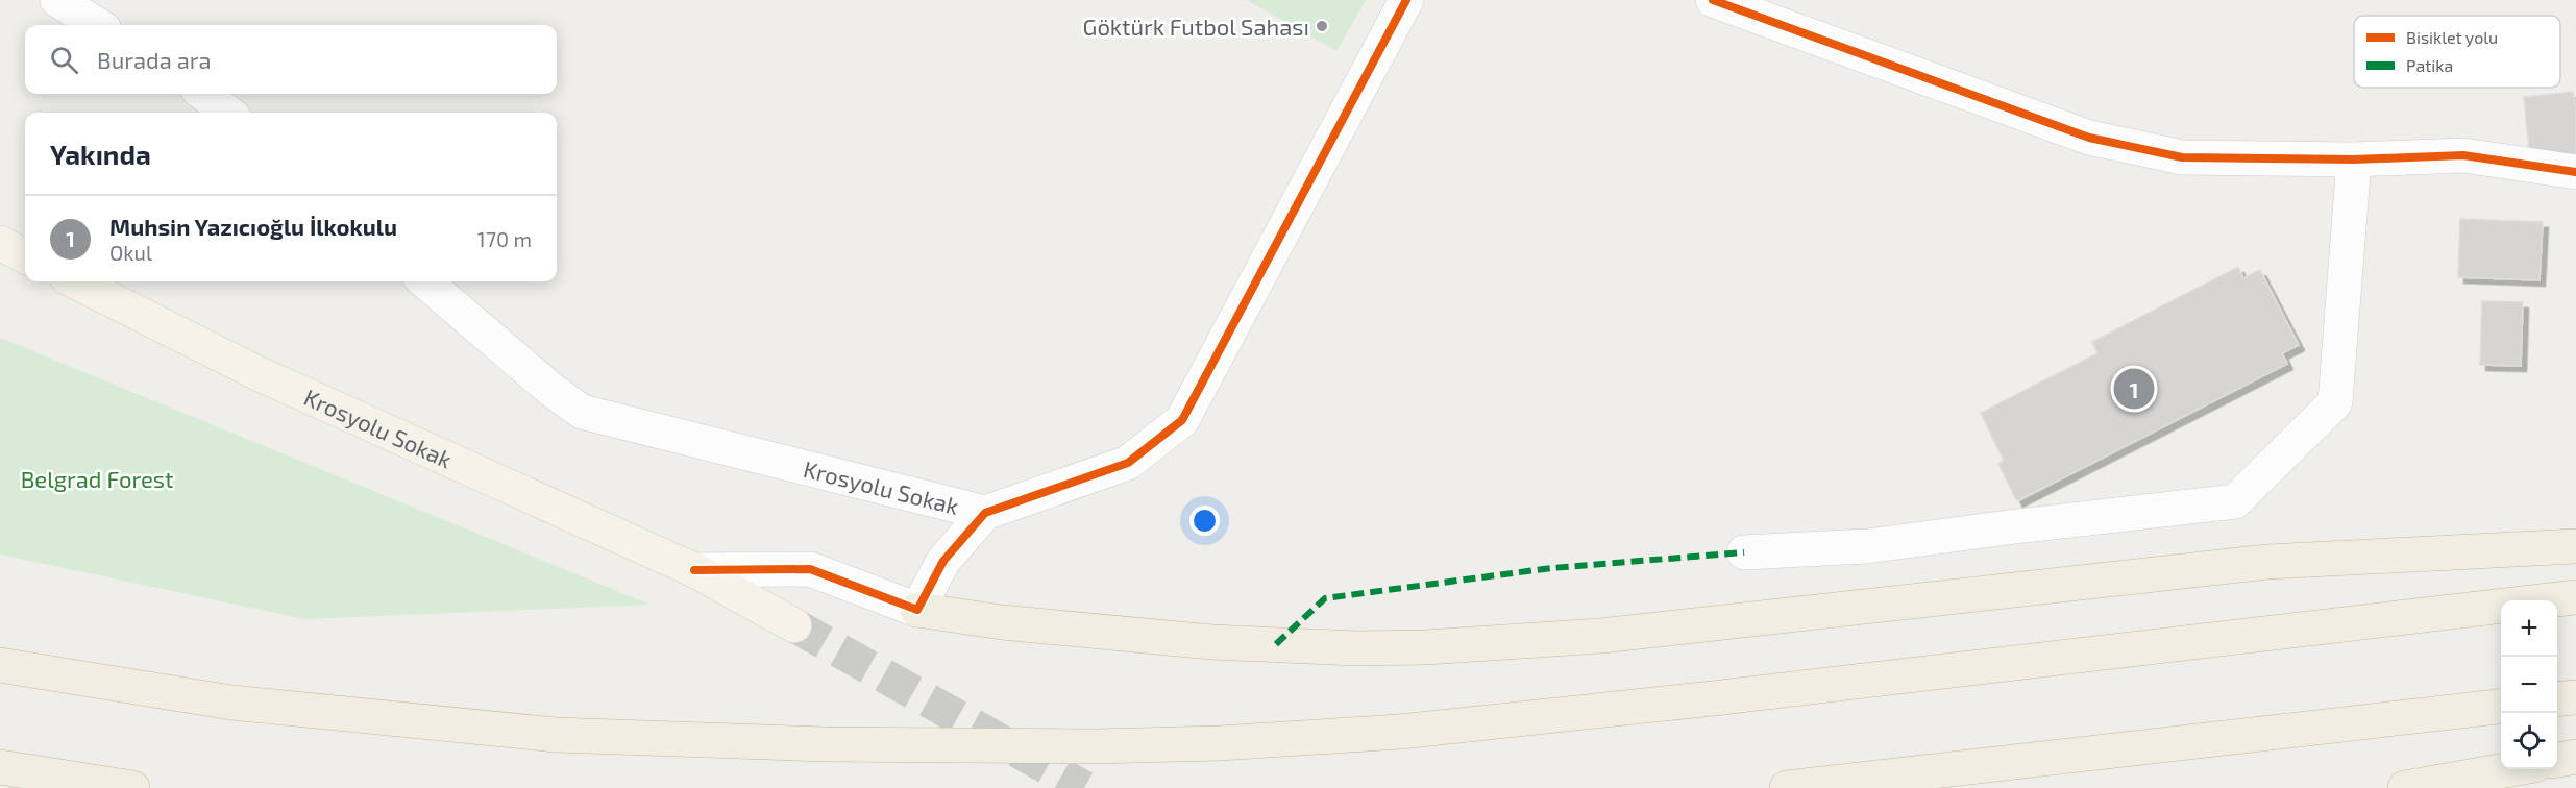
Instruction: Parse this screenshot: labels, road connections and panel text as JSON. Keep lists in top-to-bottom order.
{
  "streets": {
    "main road": ["Krosyolu Sokak"]
  },
  "parks": ["Belgrad Forest"],
  "places": ["Göktürk Futbol Sahası"],
  "legend": ["Bisiklet yolu", "Patika"],
  "page": {
    "search": "Burada ara",
    "heading": "Yakında",
    "list": [
      {
        "mark": "1",
        "name": "Muhsin Yazıcıoğlu İlkokulu",
        "note": "Okul",
        "value": "170 m"
      }
    ],
    "pins": "1",
    "map_buttons": ["+", "−"]
  }
}
